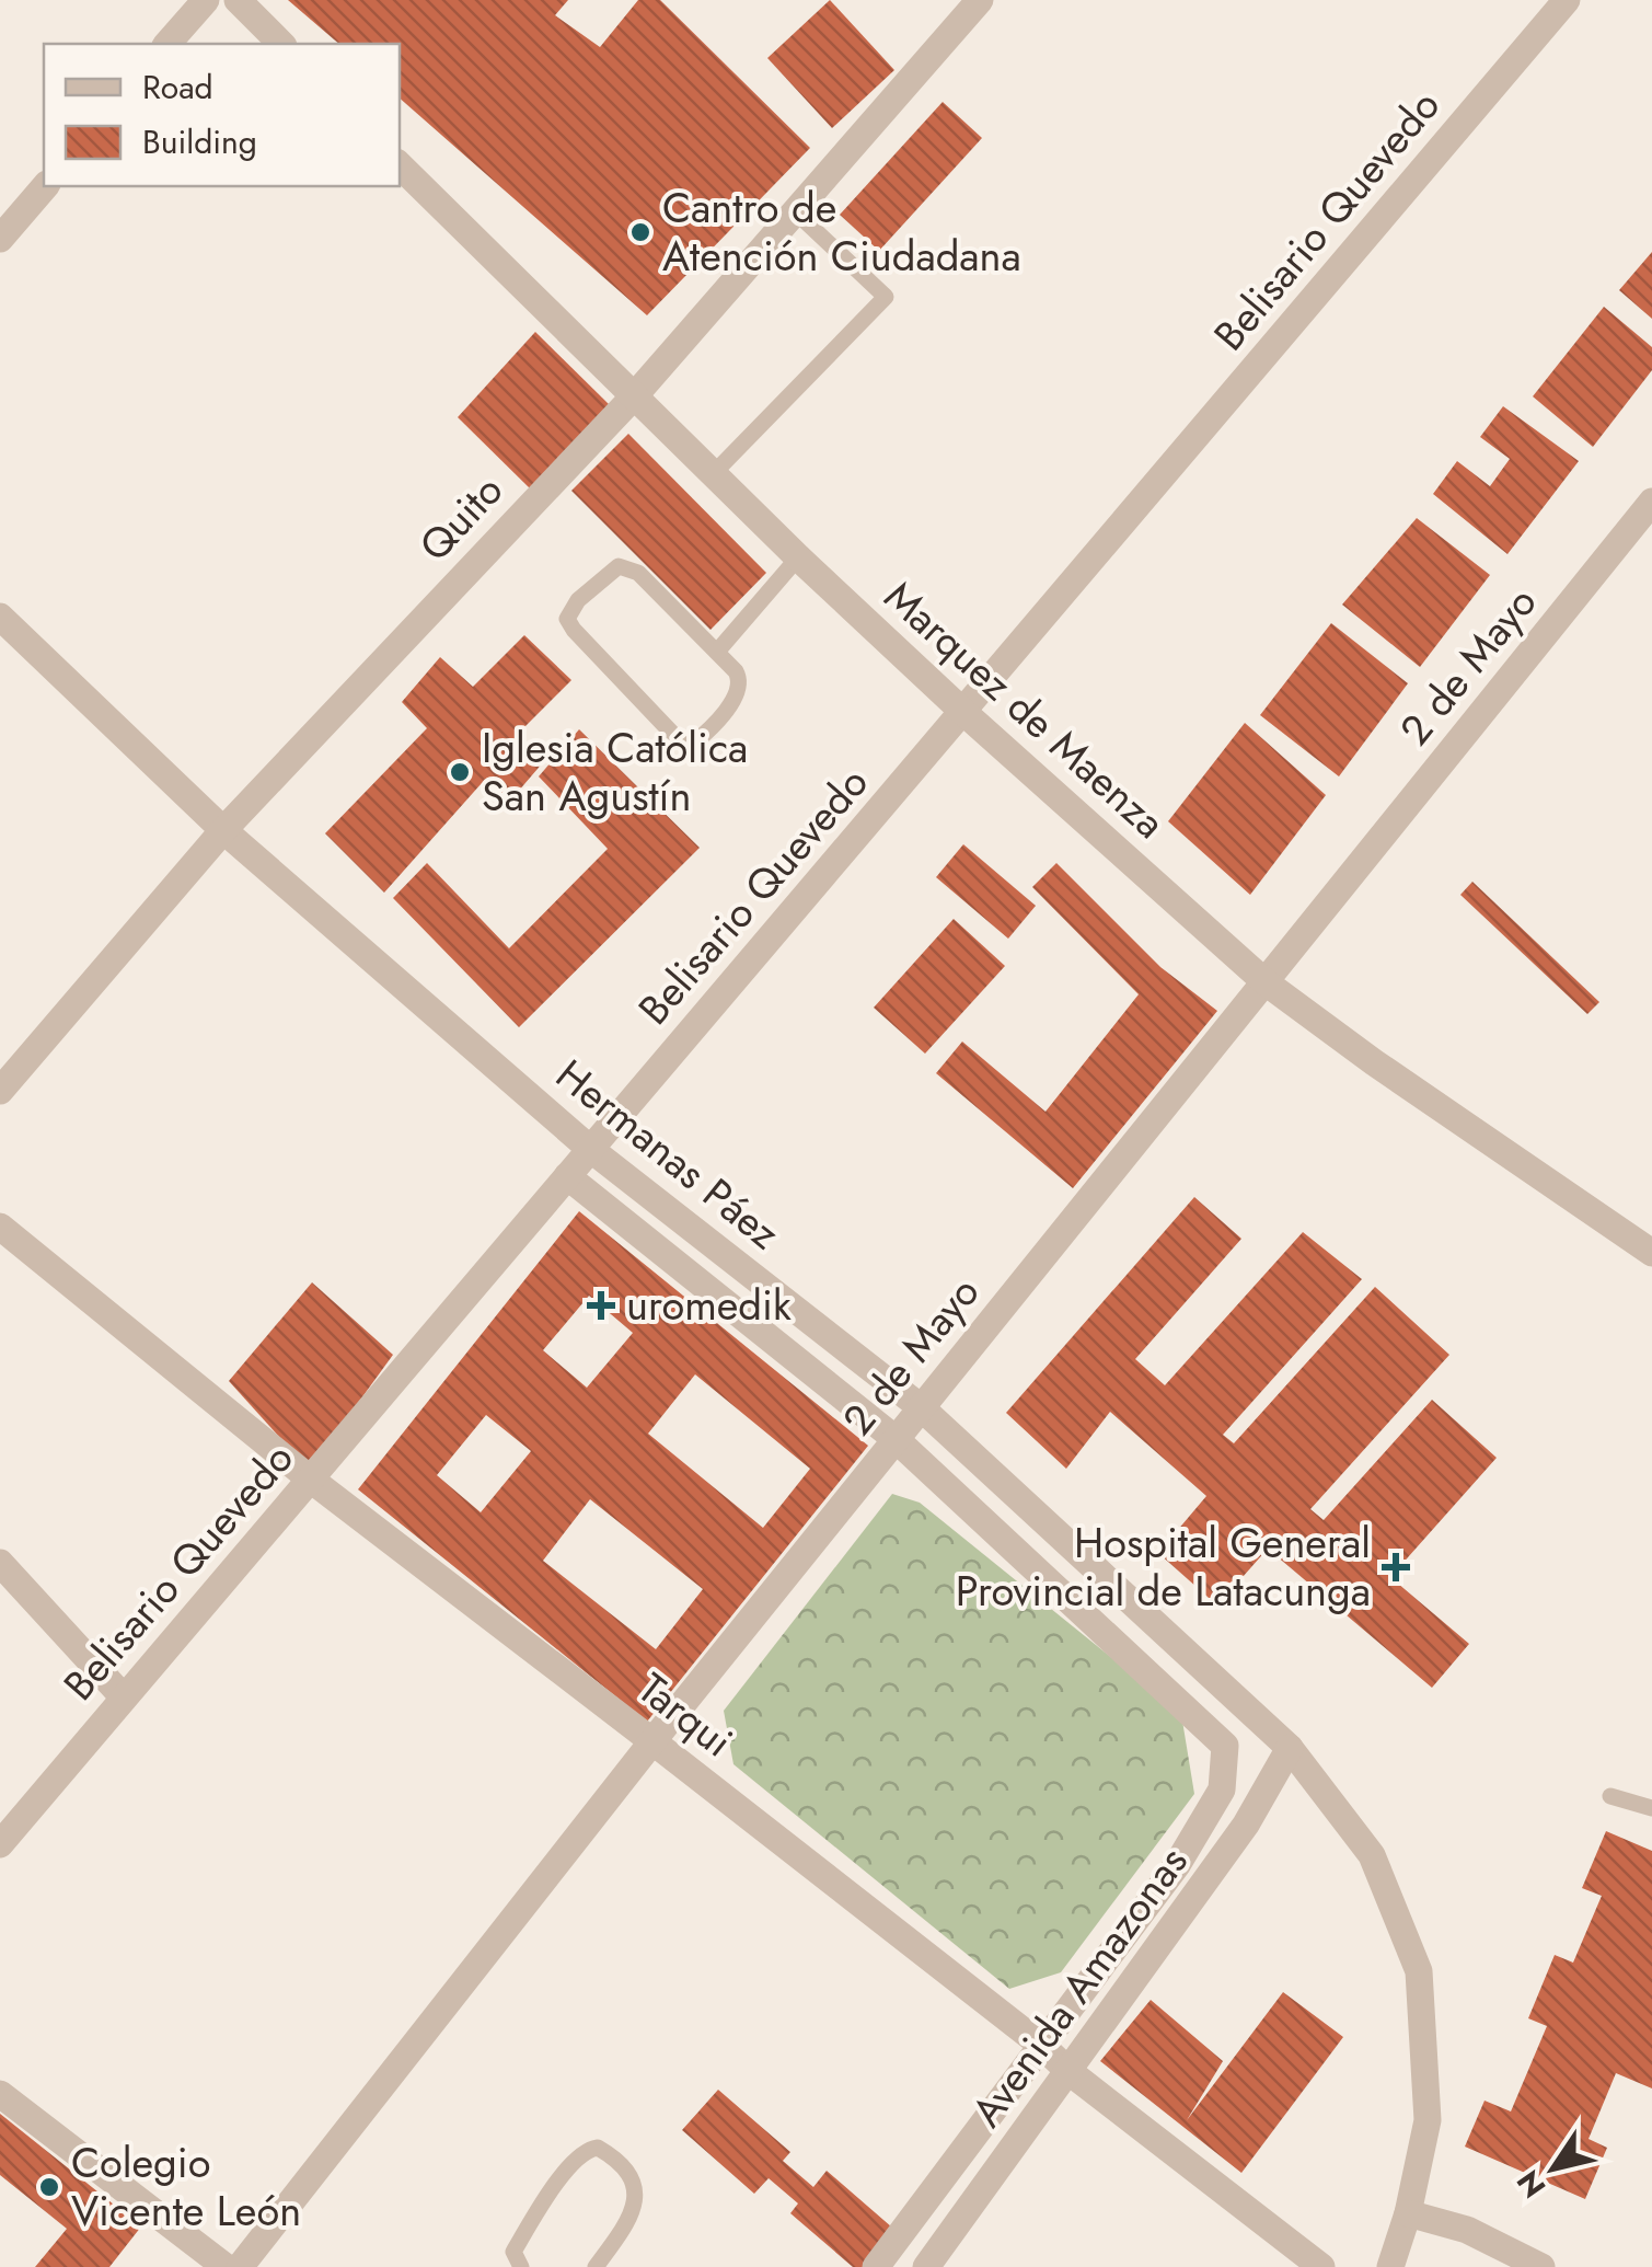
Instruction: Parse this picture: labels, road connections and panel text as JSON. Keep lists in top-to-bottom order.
{
  "streets": {
    "street": [
      "Belisario Quevedo",
      "Quito",
      "2 de Mayo",
      "Marquez de Maenza",
      "Hermanas Páez",
      "Tarqui",
      "Avenida Amazonas"
    ]
  },
  "crossings": [
    ["Belisario Quevedo", "Marquez de Maenza"],
    ["Belisario Quevedo", "Hermanas Páez"],
    ["Belisario Quevedo", "Tarqui"],
    ["Quito", "Marquez de Maenza"],
    ["Quito", "Hermanas Páez"],
    ["2 de Mayo", "Marquez de Maenza"],
    ["2 de Mayo", "Hermanas Páez"],
    ["2 de Mayo", "Tarqui"],
    ["Hermanas Páez", "Avenida Amazonas"],
    ["Tarqui", "Avenida Amazonas"]
  ],
  "places": {
    "other": ["Cantro de Atención Ciudadana", "Iglesia Católica San Agustín", "Colegio Vicente León"],
    "health": ["uromedik", "Hospital General Provincial de Latacunga"]
  },
  "legend": ["Road", "Building"],
  "north": "bottom left"
}
